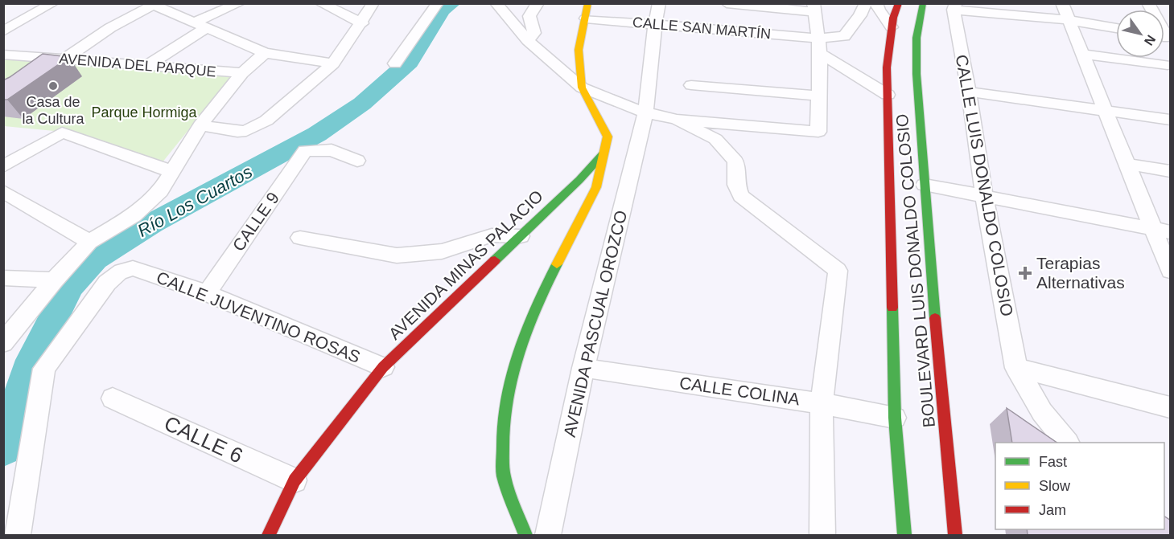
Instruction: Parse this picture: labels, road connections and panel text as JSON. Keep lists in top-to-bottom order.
{
  "streets": {
    "main road": ["AVENIDA MINAS PALACIO", "BOULEVARD LUIS DONALDO COLOSIO"],
    "street": [
      "CALLE SAN MARTÍN",
      "AVENIDA DEL PARQUE",
      "CALLE LUIS DONALDO COLOSIO",
      "CALLE 9",
      "CALLE JUVENTINO ROSAS",
      "AVENIDA PASCUAL OROZCO",
      "CALLE COLINA",
      "CALLE 6"
    ]
  },
  "crossings": [
    ["CALLE SAN MARTÍN", "AVENIDA PASCUAL OROZCO"],
    ["CALLE 9", "CALLE JUVENTINO ROSAS"],
    ["AVENIDA MINAS PALACIO", "CALLE JUVENTINO ROSAS"],
    ["AVENIDA MINAS PALACIO", "CALLE 6"],
    ["BOULEVARD LUIS DONALDO COLOSIO", "CALLE COLINA"],
    ["AVENIDA PASCUAL OROZCO", "CALLE COLINA"]
  ],
  "water": ["Río Los Cuartos"],
  "parks": ["Parque Hormiga"],
  "places": {
    "other": ["Casa de la Cultura"],
    "health": ["Terapias Alternativas"]
  },
  "legend": ["Fast", "Slow", "Jam"],
  "north": "bottom right"
}
